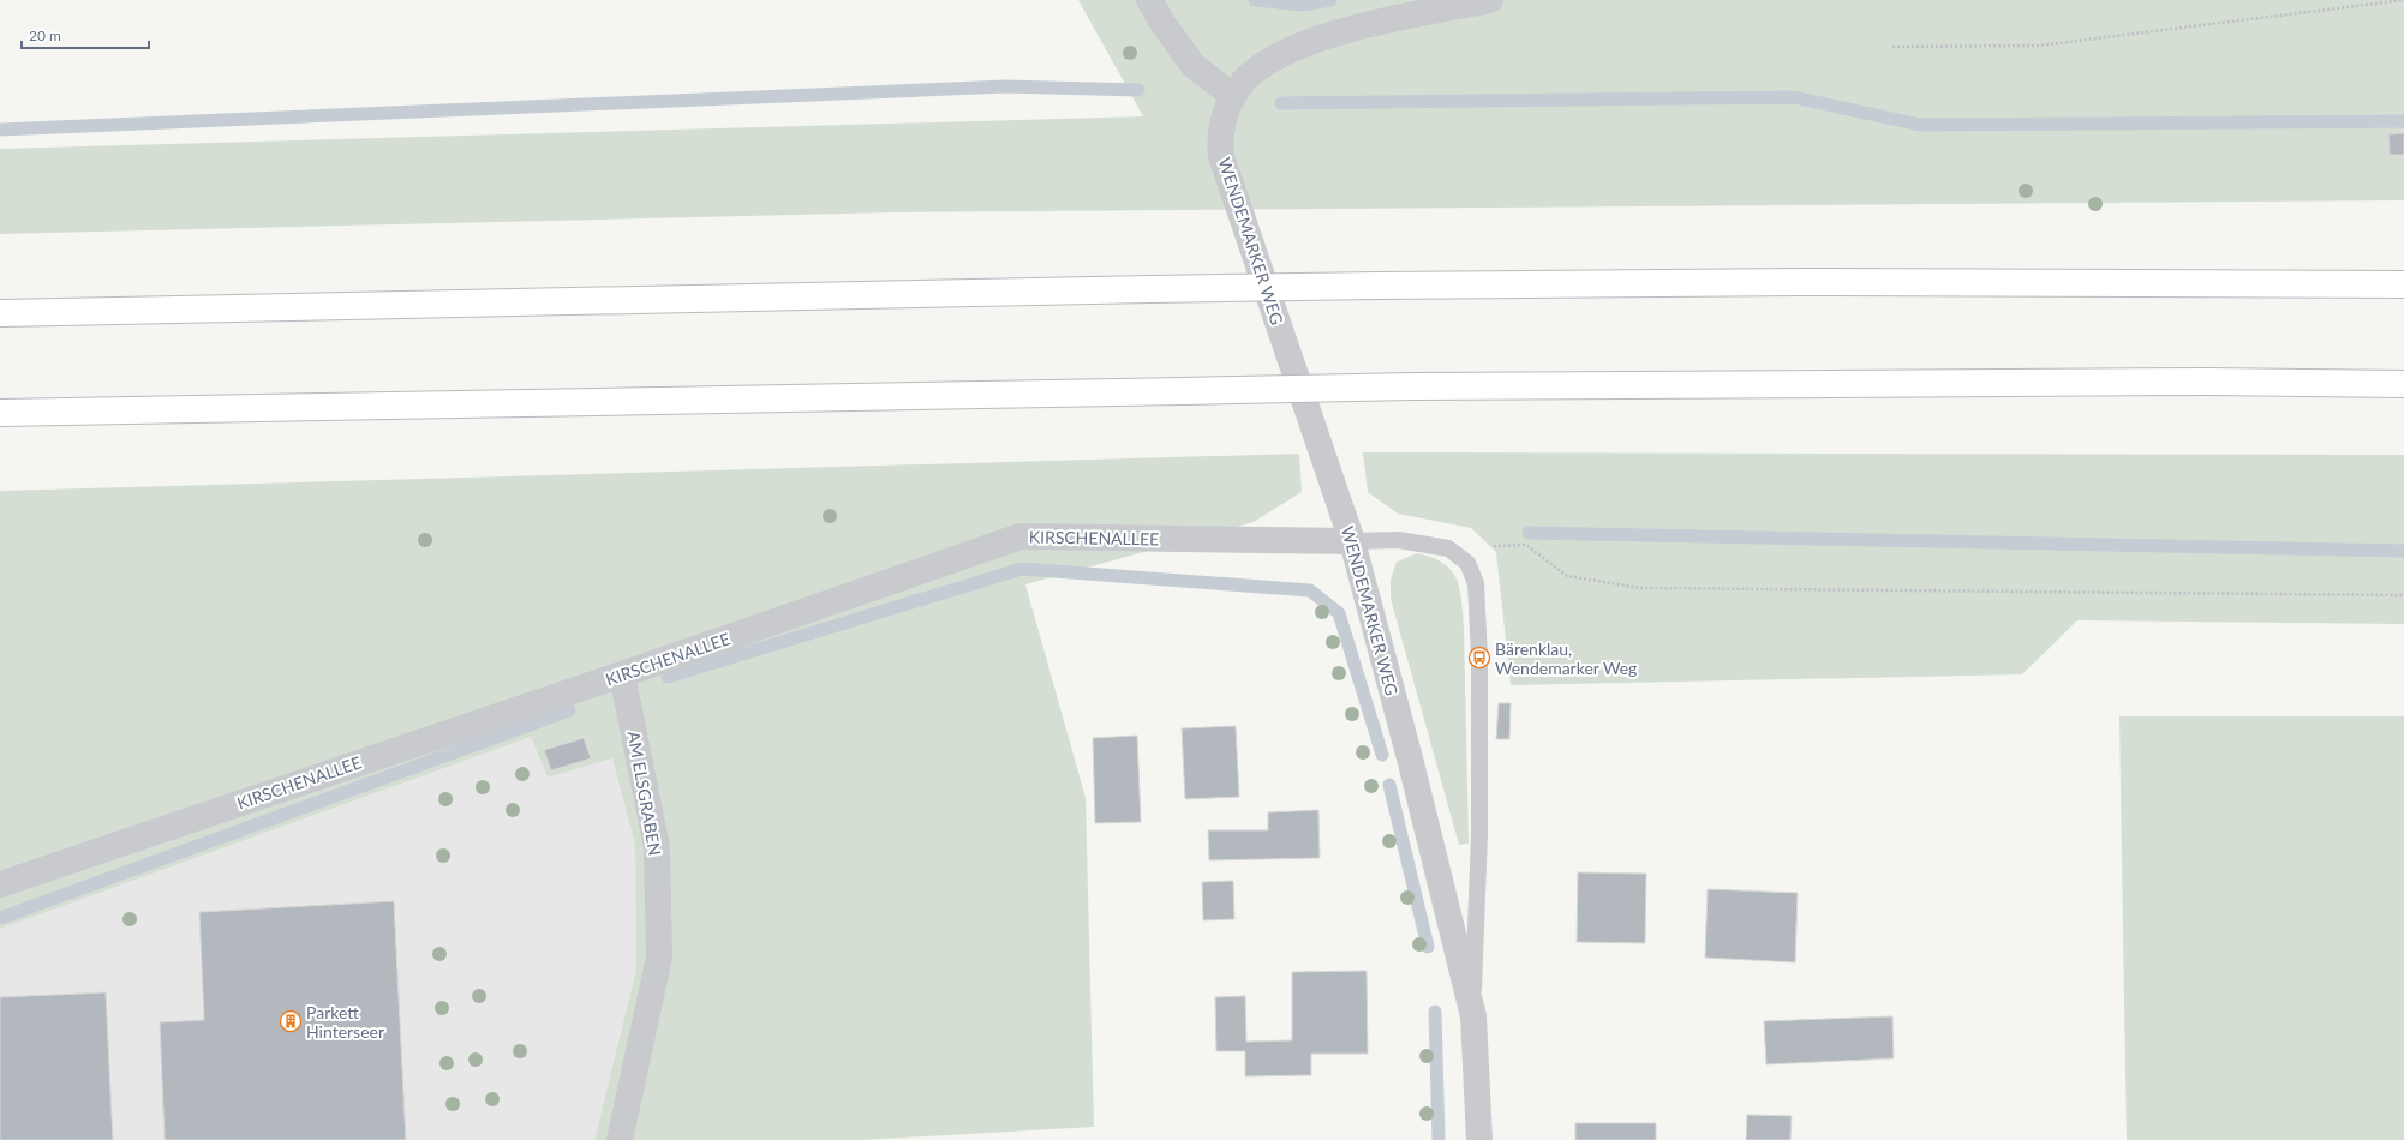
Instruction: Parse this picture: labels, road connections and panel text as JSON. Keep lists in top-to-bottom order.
{
  "streets": {
    "street": ["WENDEMARKER WEG", "KIRSCHENALLEE", "AM ELSGRABEN"]
  },
  "crossings": [
    ["WENDEMARKER WEG", "KIRSCHENALLEE"],
    ["KIRSCHENALLEE", "AM ELSGRABEN"]
  ],
  "places": {
    "bus stop": ["Bärenklau, Wendemarker Weg"],
    "building": ["Parkett Hinterseer"]
  },
  "scale_bar": "20 m"
}
